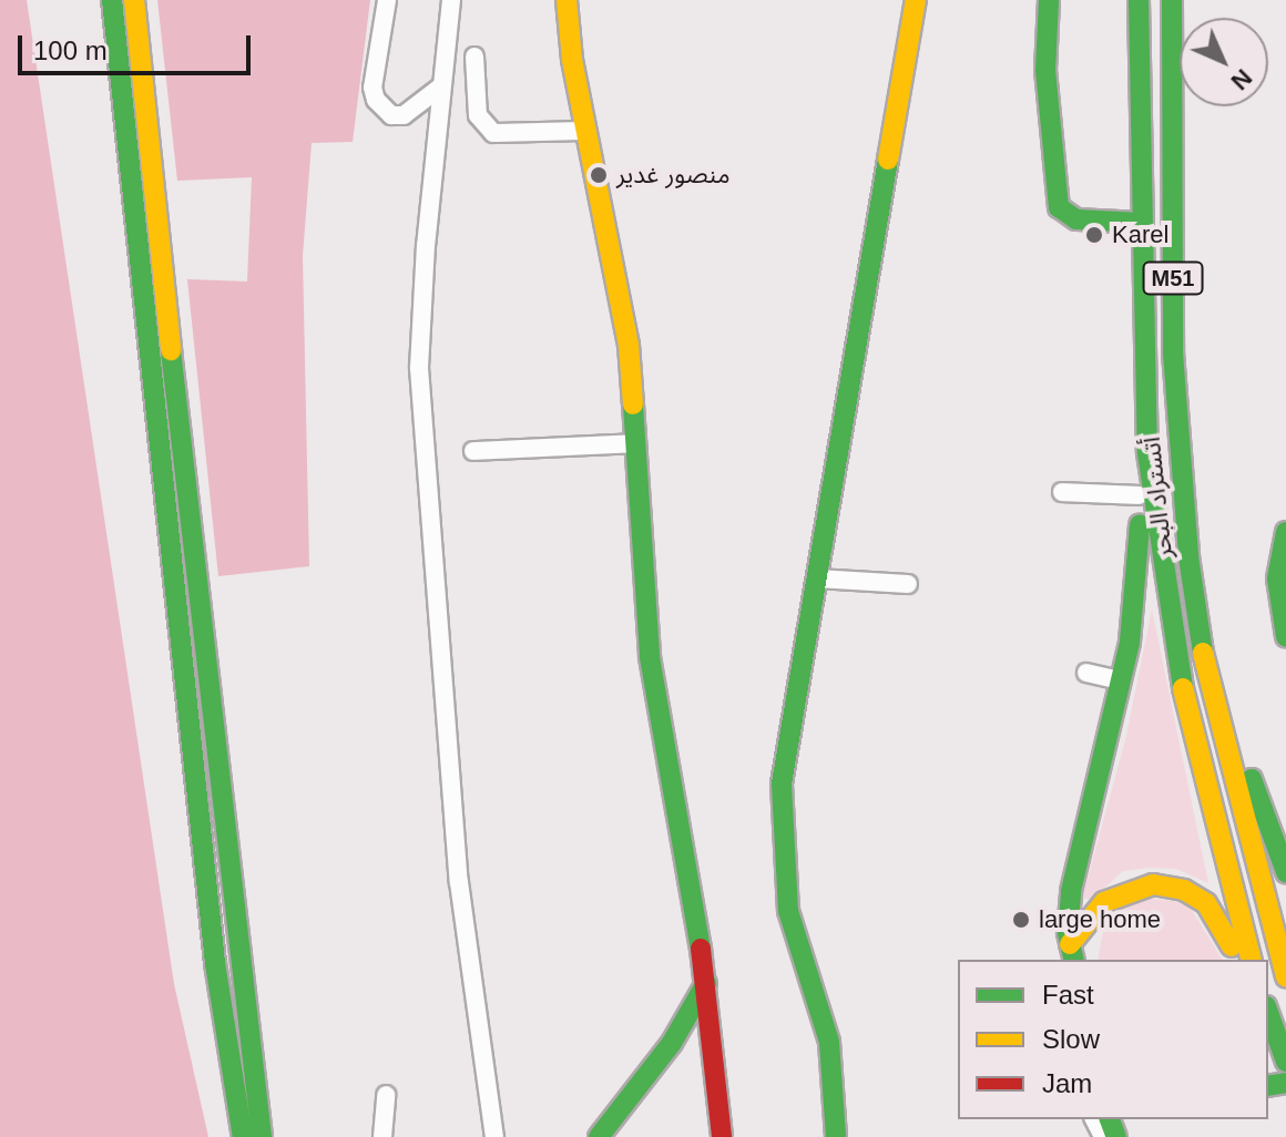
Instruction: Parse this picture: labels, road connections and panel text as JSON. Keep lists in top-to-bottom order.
{
  "streets": {
    "main road": ["M51", "أتستراد البحر"]
  },
  "places": ["منصور غدير", "Karel", "large home"],
  "legend": ["Fast", "Slow", "Jam"],
  "scale_bar": "100 m",
  "north": "bottom right"
}
